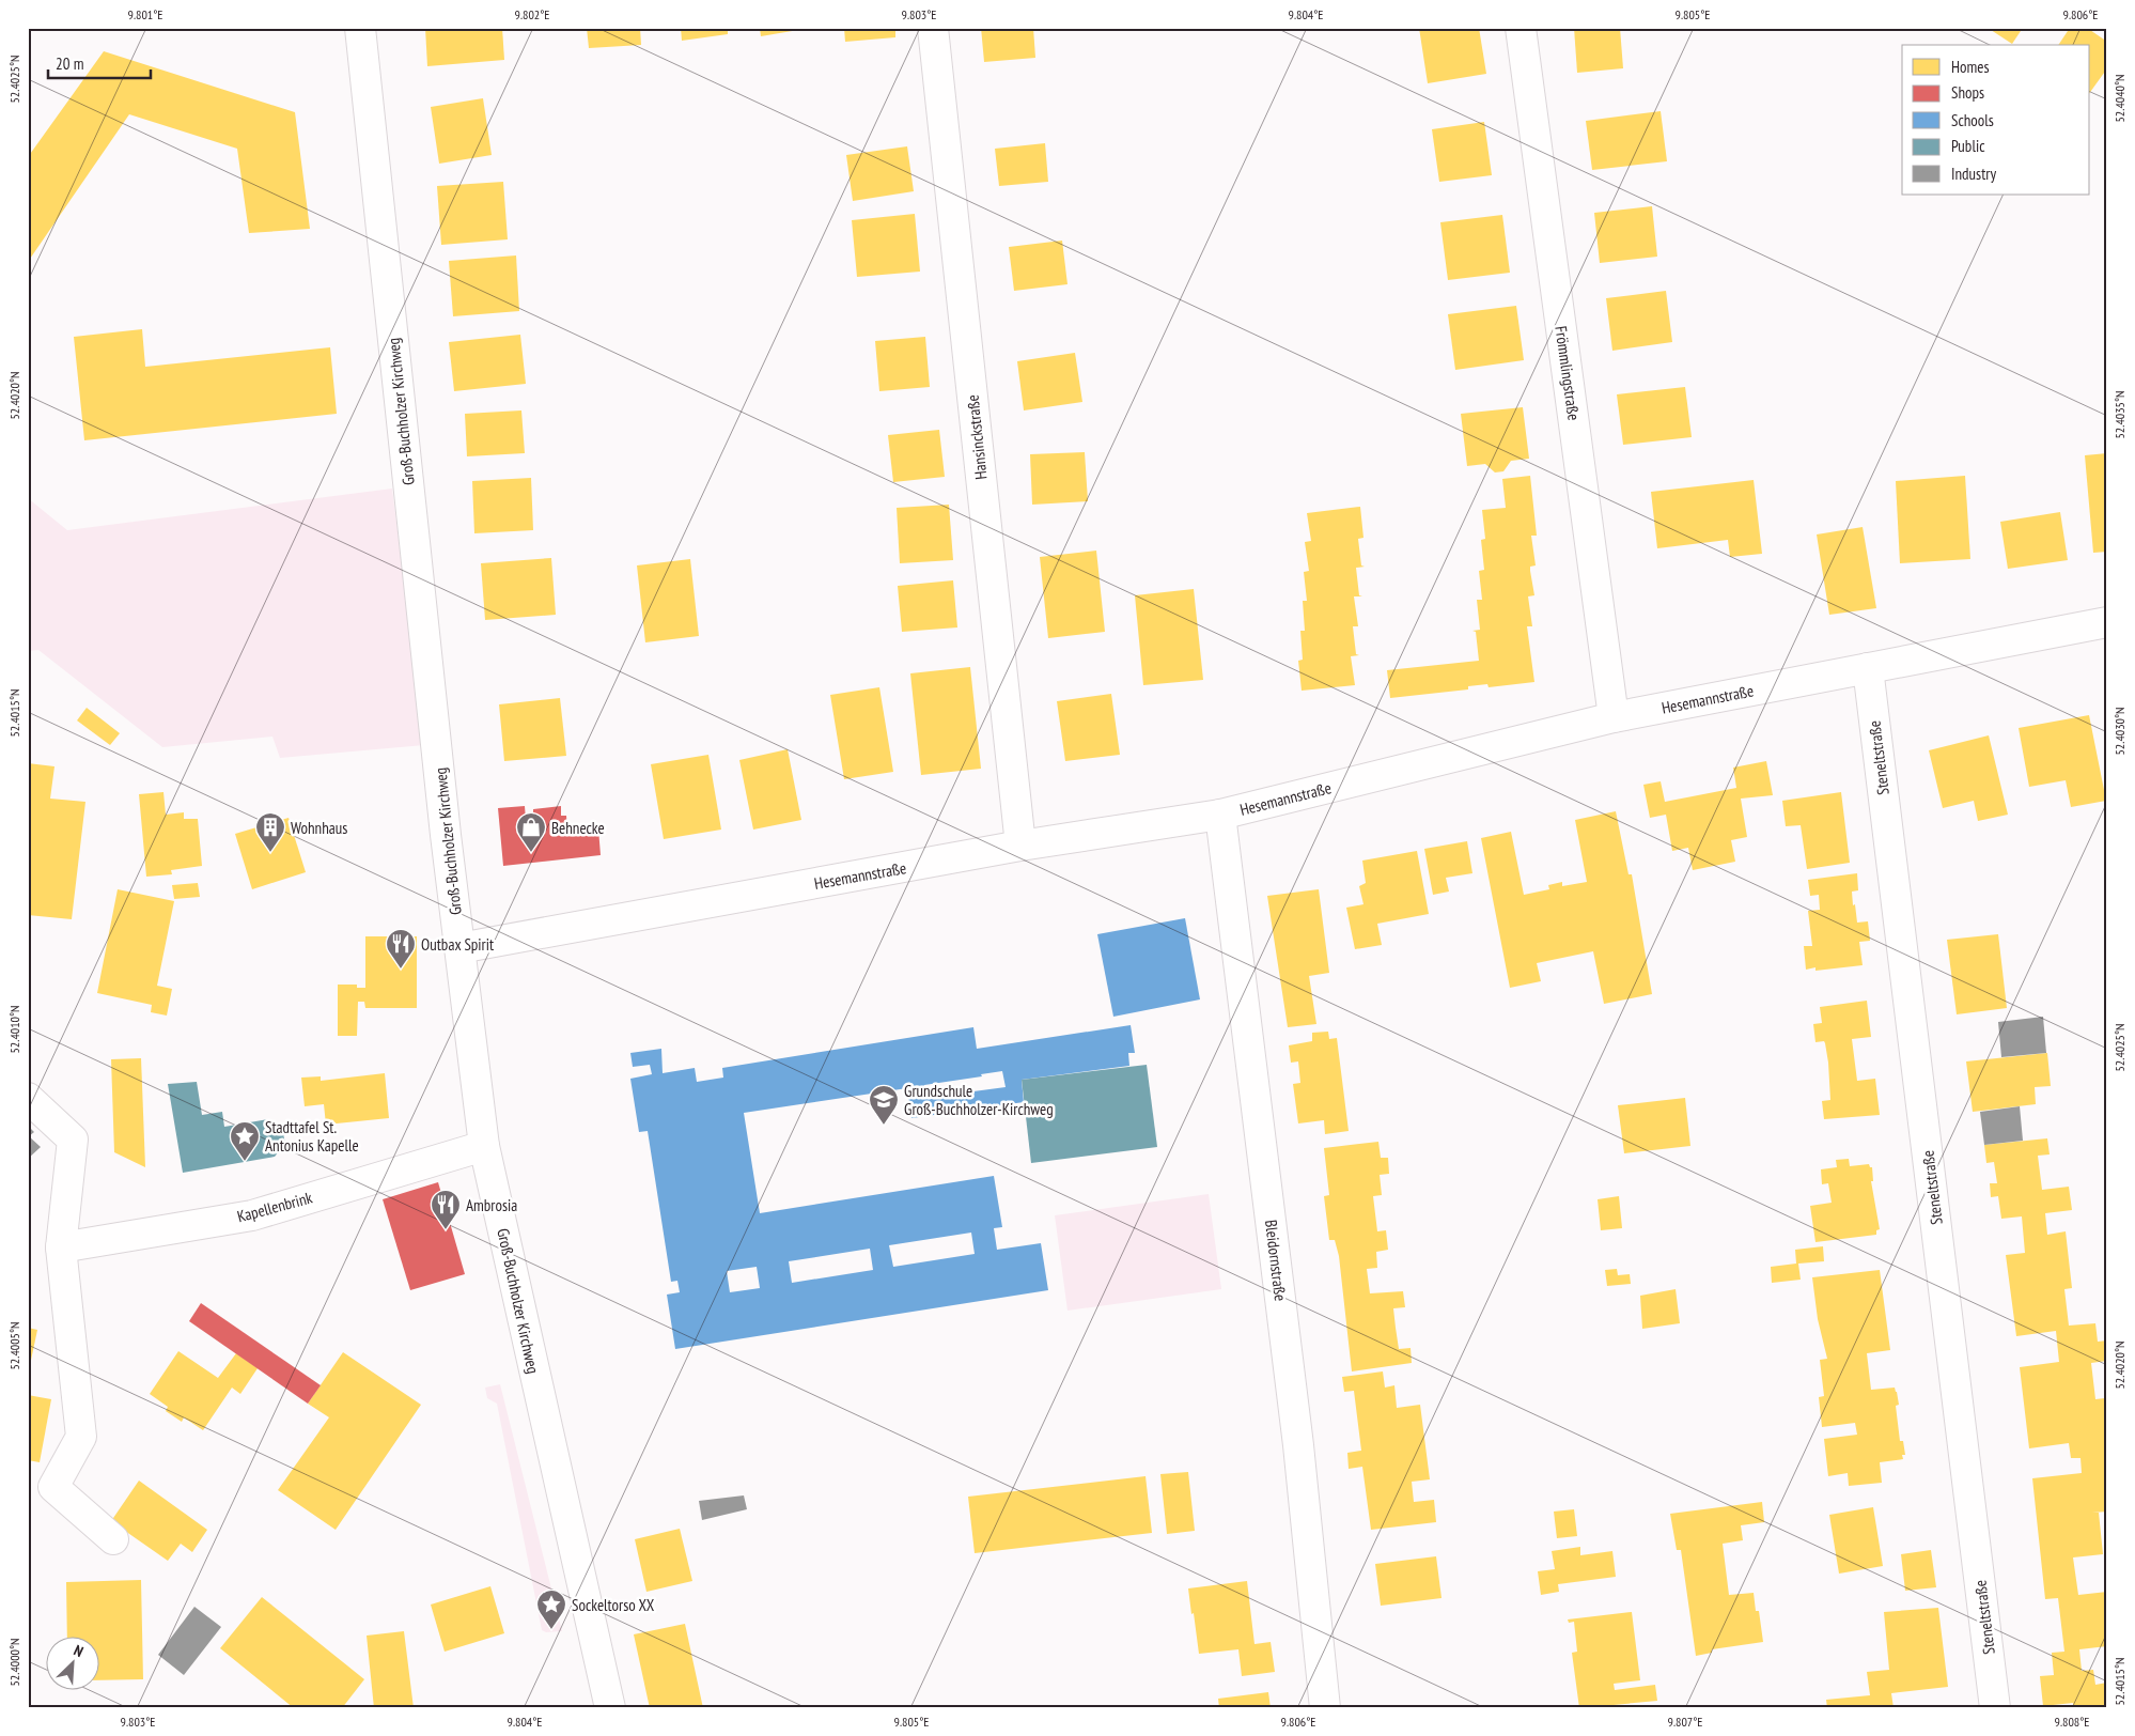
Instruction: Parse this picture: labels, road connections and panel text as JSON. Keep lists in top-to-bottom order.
{
  "streets": {
    "street": [
      "Frömmlingstraße",
      "Groß-Buchholzer Kirchweg",
      "Hansinckstraße",
      "Hesemannstraße",
      "Steneltstraße",
      "Kapellenbrink",
      "Bleidornstraße"
    ]
  },
  "crossings": [
    ["Frömmlingstraße", "Hesemannstraße"],
    ["Groß-Buchholzer Kirchweg", "Hesemannstraße"],
    ["Groß-Buchholzer Kirchweg", "Kapellenbrink"],
    ["Hansinckstraße", "Hesemannstraße"],
    ["Hesemannstraße", "Steneltstraße"],
    ["Hesemannstraße", "Bleidornstraße"]
  ],
  "places": {
    "building": ["Wohnhaus"],
    "shop": ["Behnecke"],
    "restaurant": ["Outbax Spirit", "Ambrosia"],
    "school or university": ["Grundschule Groß-Buchholzer-Kirchweg"],
    "place": ["Stadttafel St. Antonius Kapelle", "Sockeltorso XX"]
  },
  "legend": [
    "Homes",
    "Shops",
    "Schools",
    "Public",
    "Industry"
  ],
  "scale_bar": "20 m",
  "north": "top right",
  "coordinates": [
    "9.801°E",
    "9.802°E",
    "9.803°E",
    "9.804°E",
    "9.805°E",
    "9.806°E",
    "52.4025°N",
    "52.4040°N",
    "52.4020°N",
    "52.4035°N",
    "52.4015°N",
    "52.4030°N",
    "52.4010°N",
    "52.4005°N",
    "52.4000°N",
    "9.807°E",
    "9.808°E"
  ]
}
